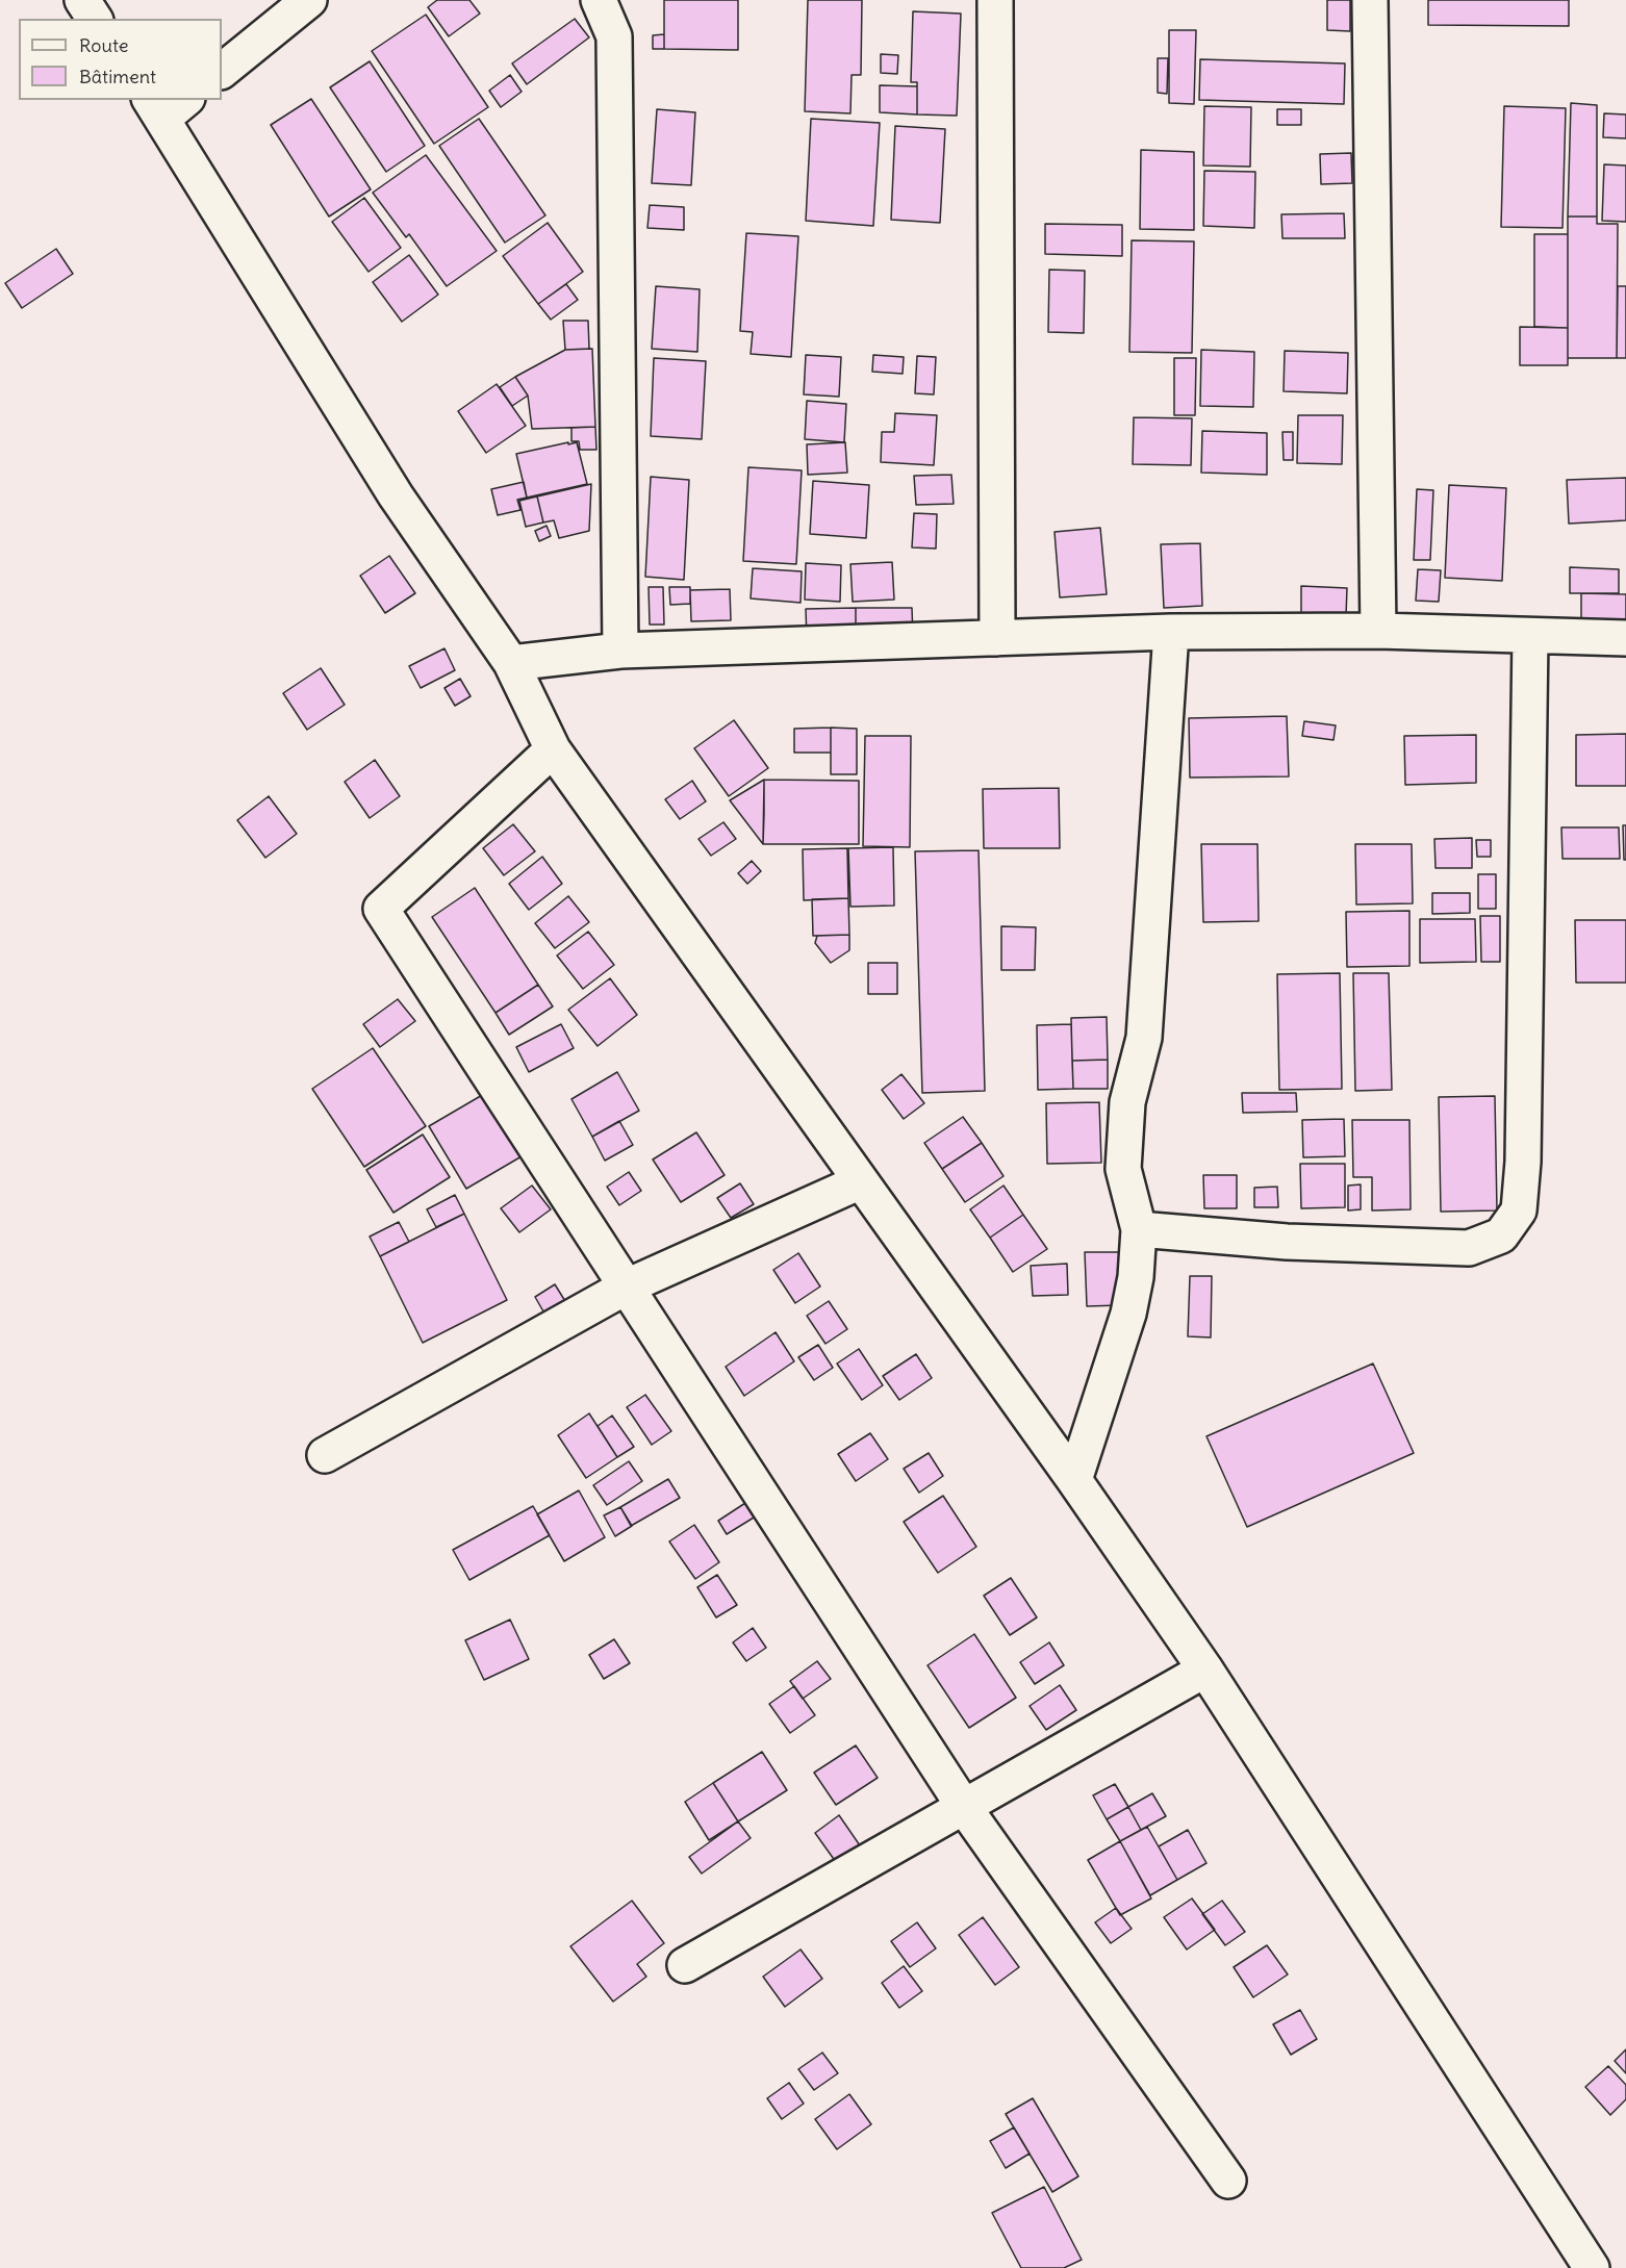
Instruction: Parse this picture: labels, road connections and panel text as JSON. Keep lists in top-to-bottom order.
{
  "legend": ["Route", "Bâtiment"]
}
